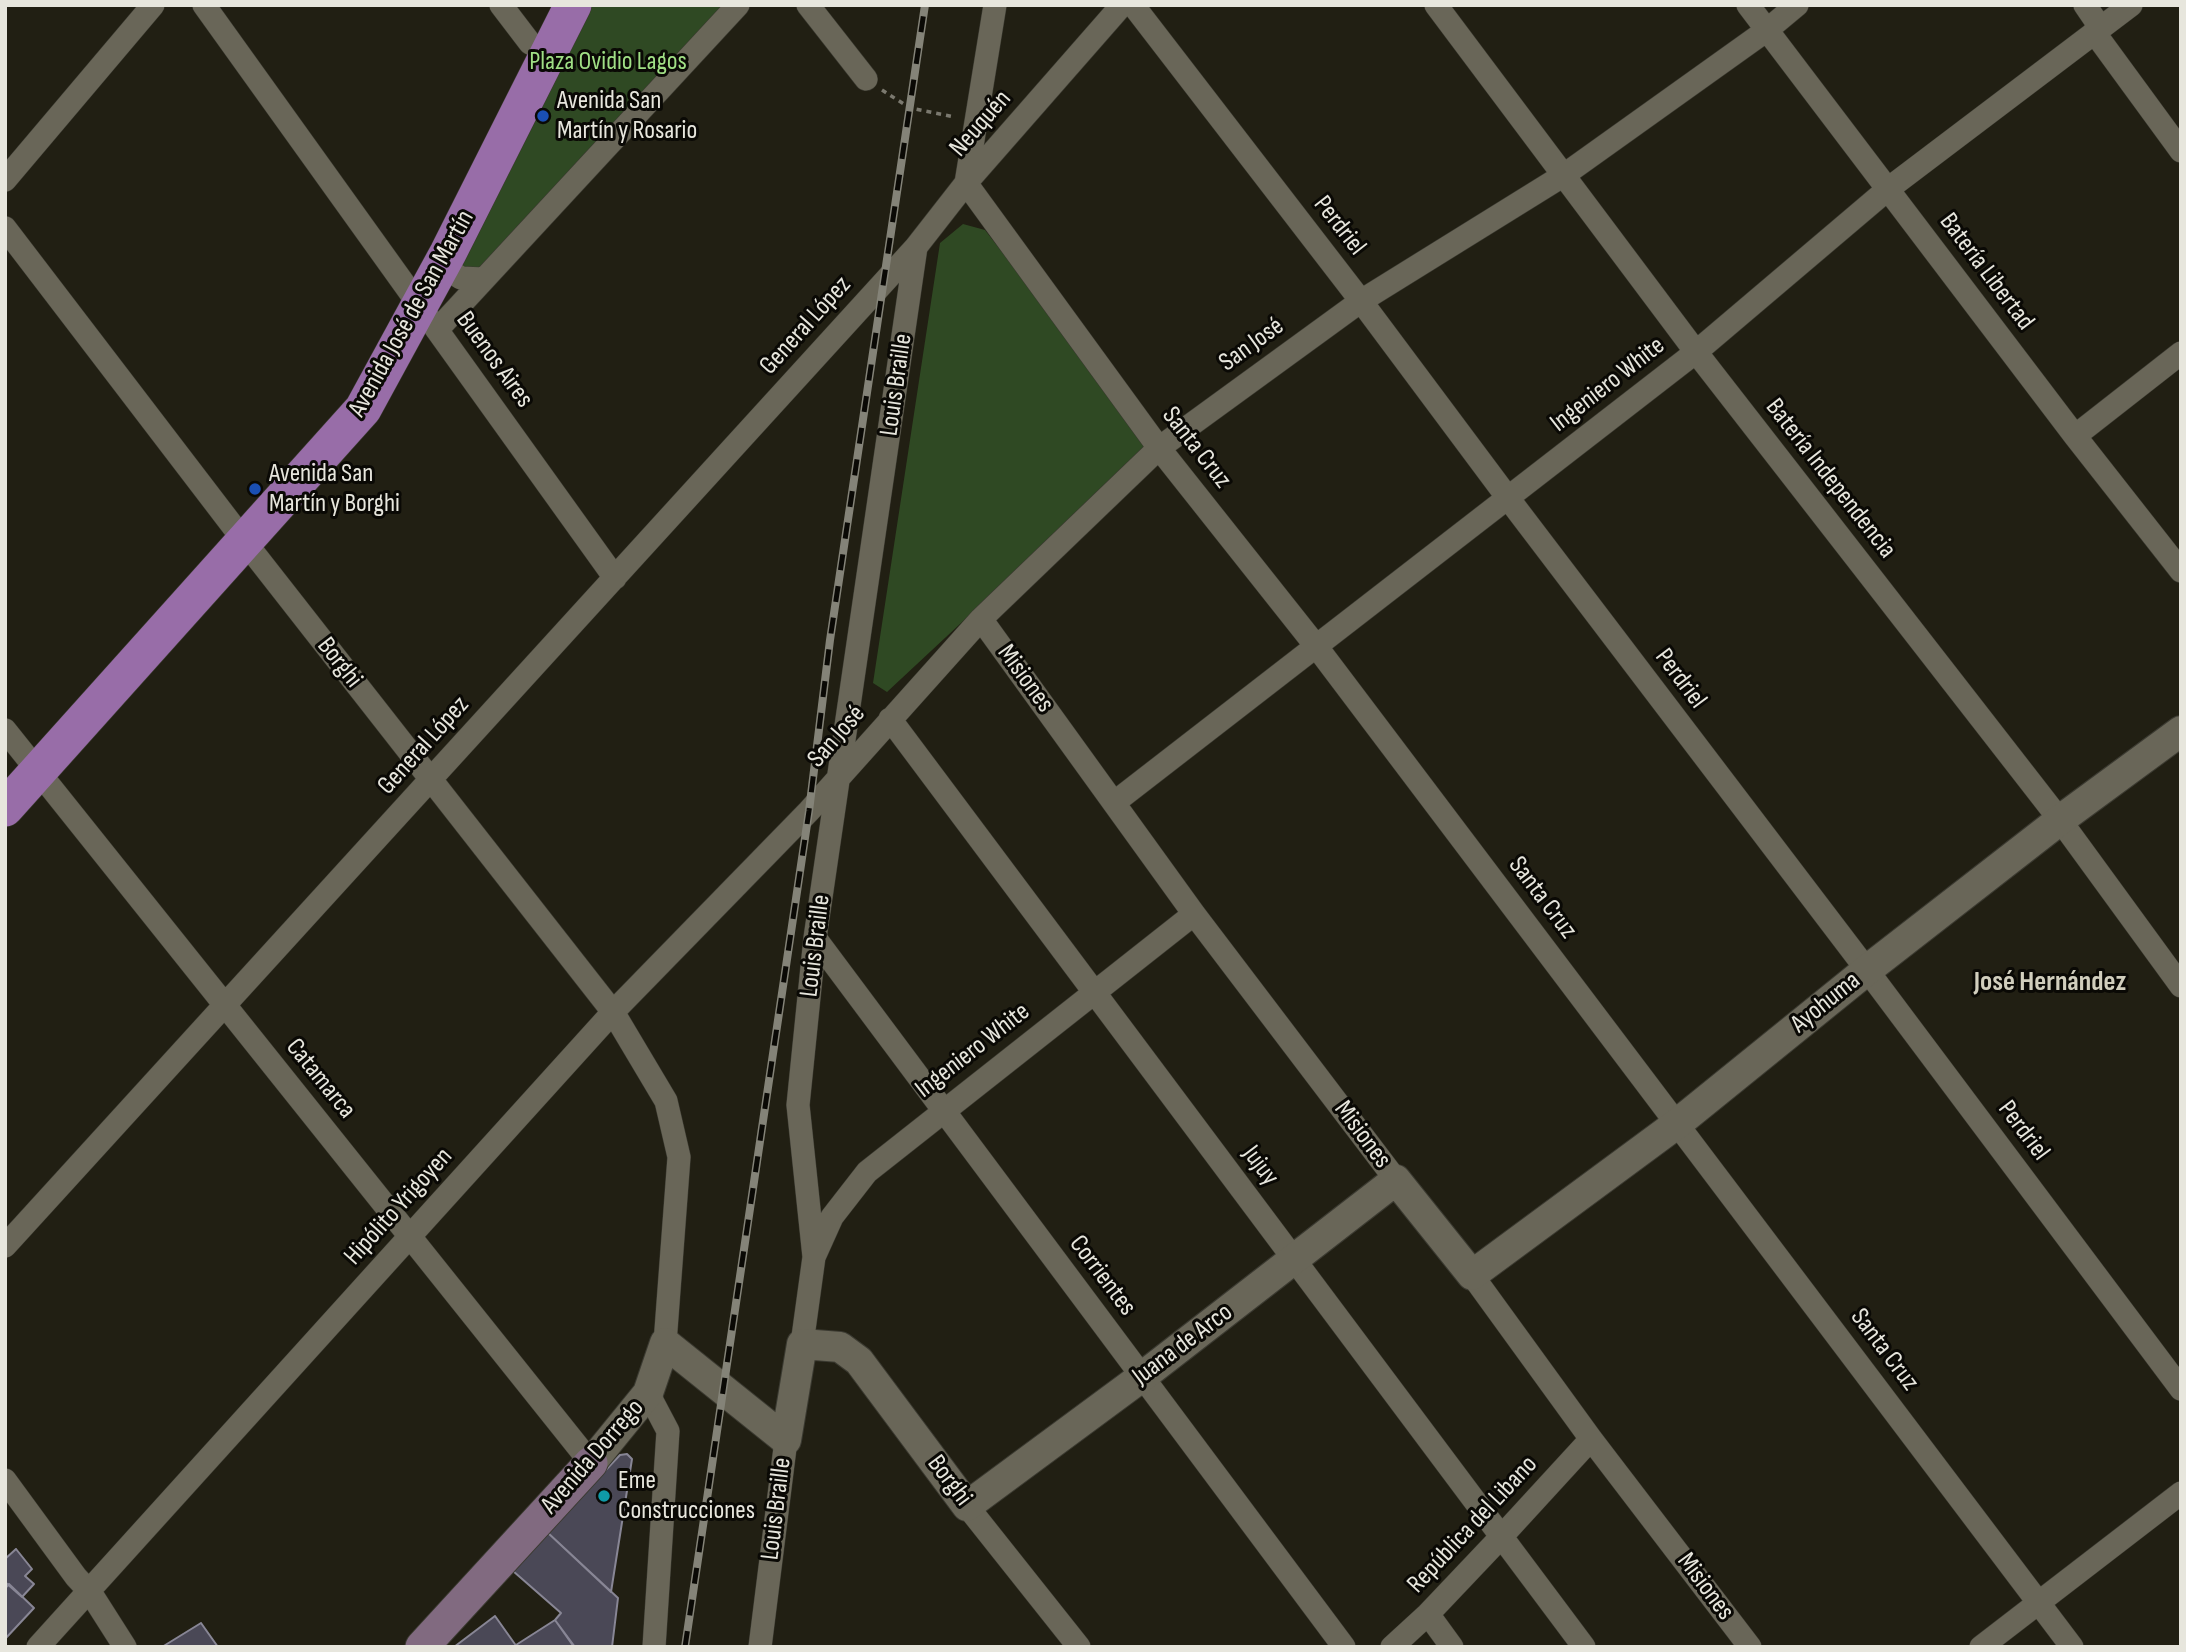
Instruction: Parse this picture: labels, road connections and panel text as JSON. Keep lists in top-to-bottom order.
{
  "streets": {
    "main road": ["Avenida José de San Martín", "Avenida Dorrego"],
    "street": [
      "Neuquén",
      "Perdriel",
      "Batería Libertad",
      "General López",
      "San José",
      "Buenos Aires",
      "Louis Braille",
      "Ingeniero White",
      "Santa Cruz",
      "Batería Independencia",
      "Borghi",
      "Misiones",
      "Ayohuma",
      "Catamarca",
      "Jujuy",
      "Hipólito Yrigoyen",
      "Corrientes",
      "Juana de Arco",
      "República del Libano"
    ]
  },
  "crossings": [
    ["Neuquén", "General López"],
    ["Neuquén", "Louis Braille"],
    ["Neuquén", "Santa Cruz"],
    ["Perdriel", "San José"],
    ["Perdriel", "Ingeniero White"],
    ["Perdriel", "Ayohuma"],
    ["Batería Libertad", "San José"],
    ["Batería Libertad", "Ingeniero White"],
    ["Avenida José de San Martín", "Buenos Aires"],
    ["Avenida José de San Martín", "Borghi"],
    ["Avenida José de San Martín", "Catamarca"],
    ["General López", "Buenos Aires"],
    ["General López", "Borghi"],
    ["General López", "Catamarca"],
    ["San José", "Louis Braille"],
    ["San José", "Santa Cruz"],
    ["San José", "Batería Independencia"],
    ["San José", "Misiones"],
    ["San José", "Jujuy"],
    ["San José", "Hipólito Yrigoyen"],
    ["Louis Braille", "Ingeniero White"],
    ["Louis Braille", "Borghi"],
    ["Louis Braille", "Corrientes"],
    ["Ingeniero White", "Santa Cruz"],
    ["Ingeniero White", "Batería Independencia"],
    ["Ingeniero White", "Misiones"],
    ["Ingeniero White", "Jujuy"],
    ["Ingeniero White", "Corrientes"],
    ["Santa Cruz", "Ayohuma"],
    ["Batería Independencia", "Ayohuma"],
    ["Borghi", "Hipólito Yrigoyen"],
    ["Borghi", "Juana de Arco"],
    ["Borghi", "Avenida Dorrego"],
    ["Misiones", "Ayohuma"],
    ["Misiones", "Juana de Arco"],
    ["Misiones", "República del Libano"],
    ["Catamarca", "Hipólito Yrigoyen"],
    ["Catamarca", "Avenida Dorrego"],
    ["Jujuy", "Juana de Arco"],
    ["Jujuy", "República del Libano"],
    ["Corrientes", "Juana de Arco"]
  ],
  "districts": ["José Hernández"],
  "parks": ["Plaza Ovidio Lagos"],
  "places": ["Avenida San Martín y Rosario", "Avenida San Martín y Borghi", "Eme Construcciones"]
}
